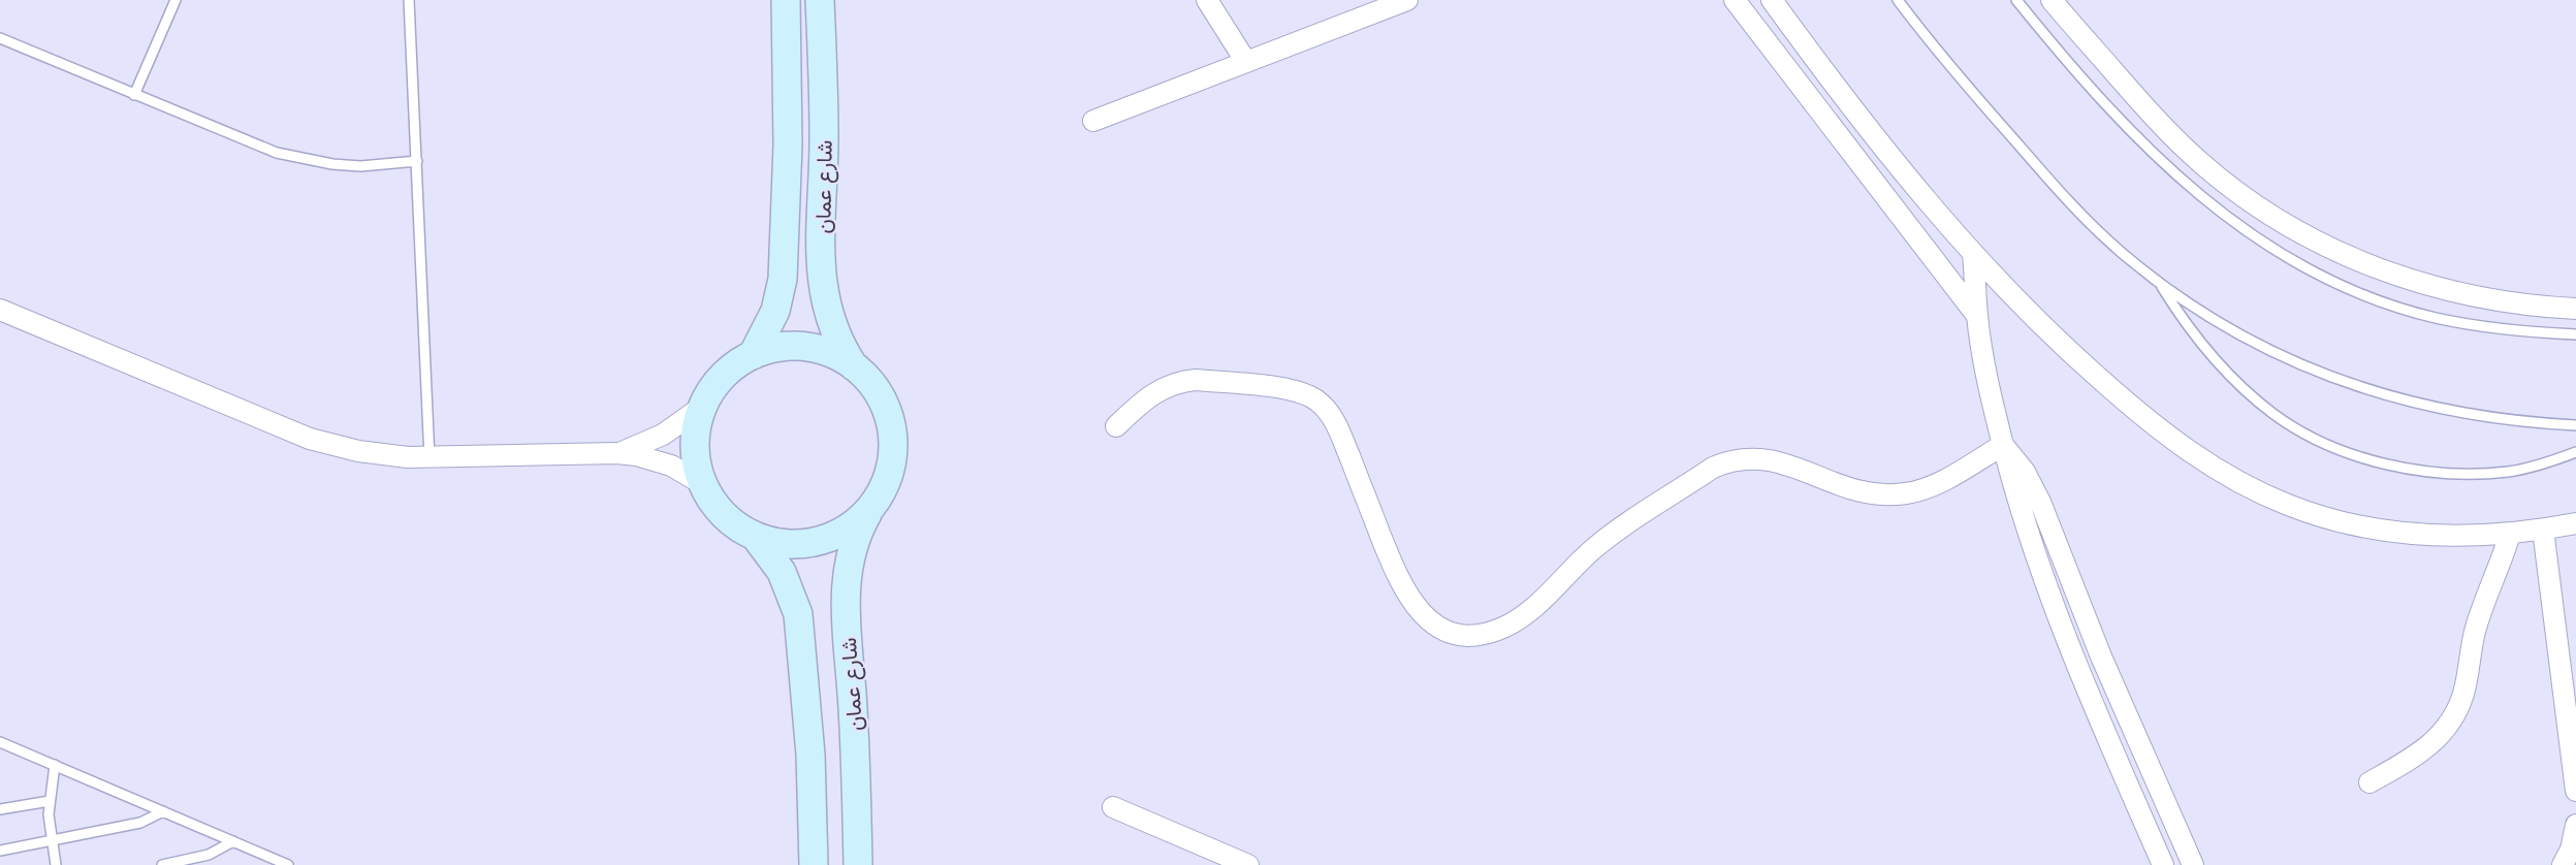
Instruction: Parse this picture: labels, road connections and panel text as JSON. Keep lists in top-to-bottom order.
{
  "streets": {
    "main road": ["شارع عمان"]
  }
}
